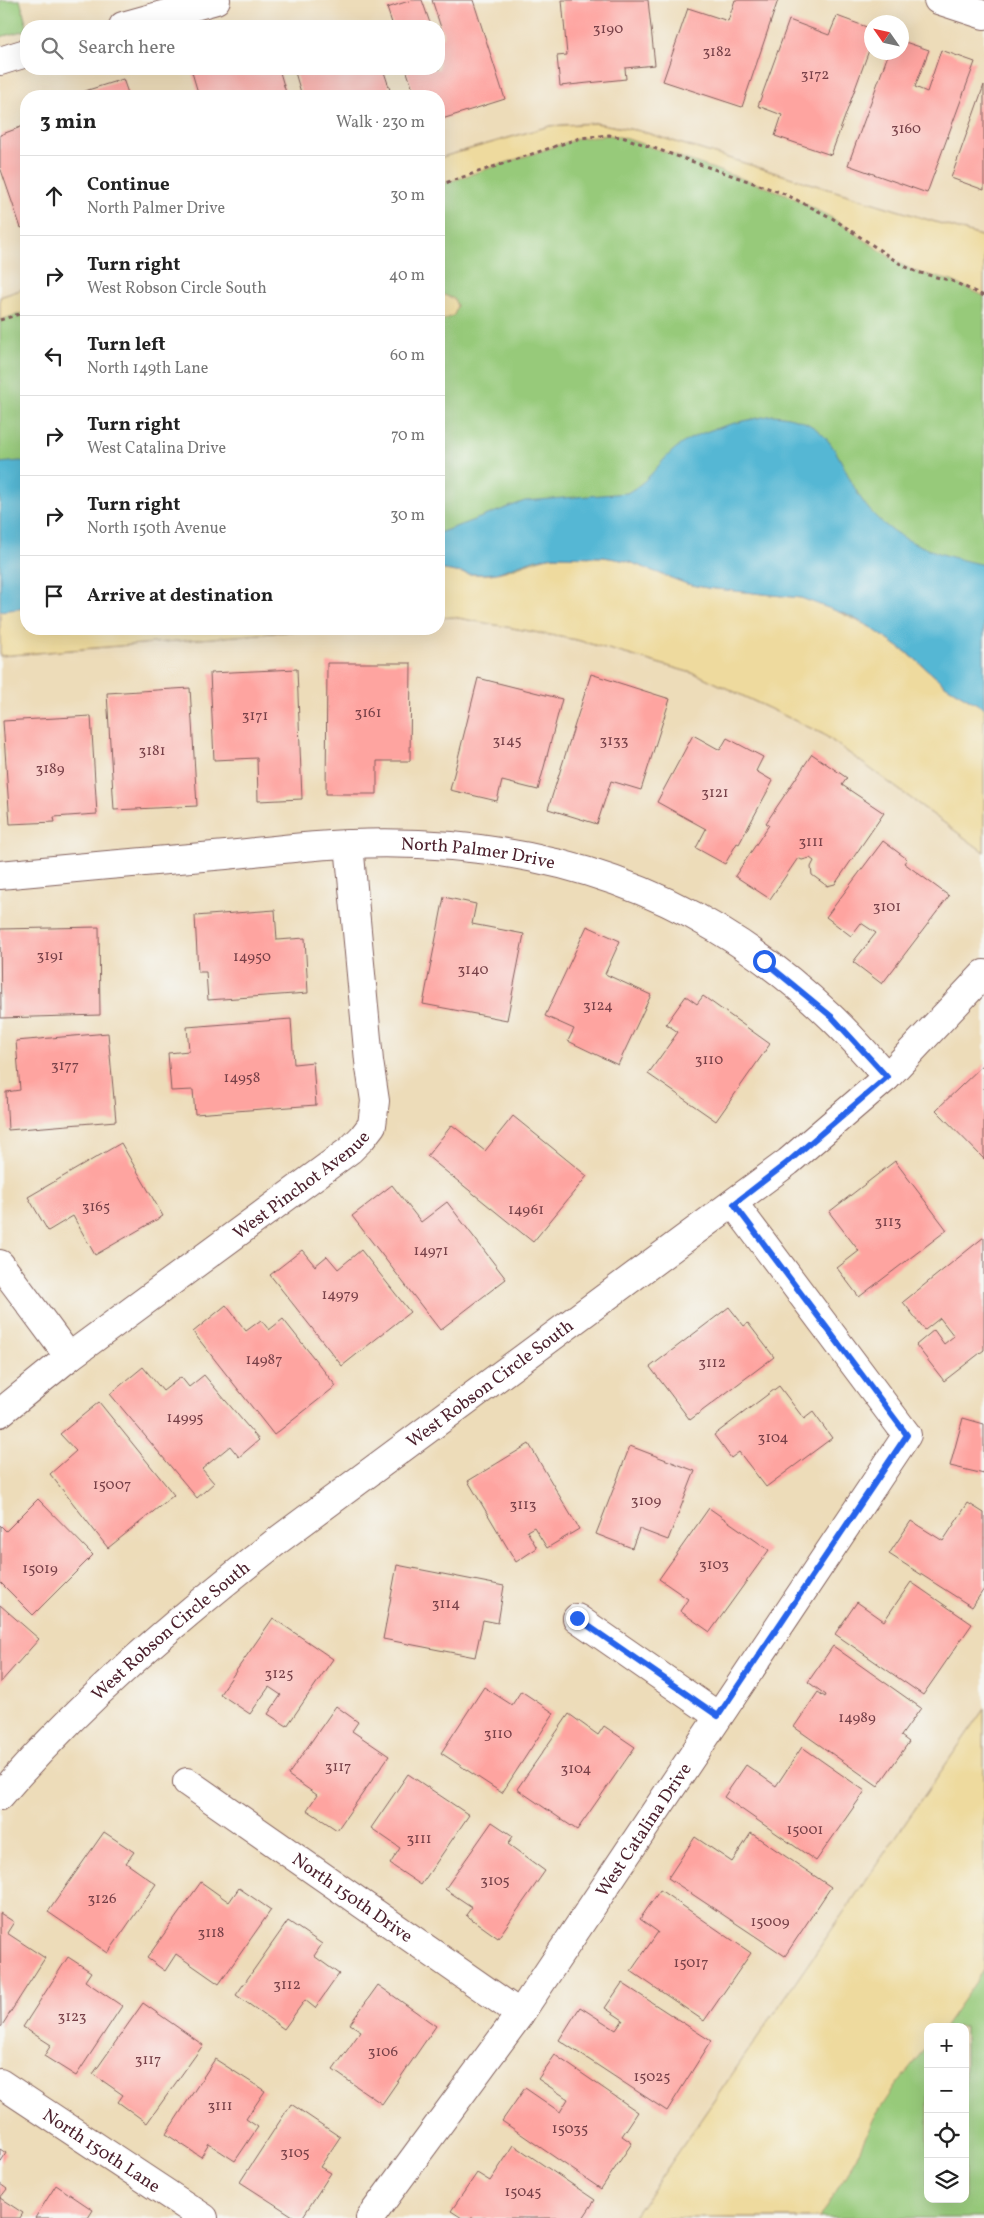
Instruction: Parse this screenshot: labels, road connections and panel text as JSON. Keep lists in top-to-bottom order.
{
  "streets": {
    "street": [
      "North Palmer Drive",
      "West Pinchot Avenue",
      "West Robson Circle South",
      "West Catalina Drive",
      "North 150th Drive",
      "North 150th Lane"
    ]
  },
  "crossings": [
    ["North Palmer Drive", "West Pinchot Avenue"],
    ["North Palmer Drive", "West Robson Circle South"],
    ["West Robson Circle South", "West Catalina Drive"],
    ["West Catalina Drive", "North 150th Drive"]
  ],
  "house_numbers": [
    "3190",
    "3182",
    "3172",
    "3160",
    "3161",
    "3171",
    "3145",
    "3133",
    "3181",
    "3189",
    "3121",
    "3111",
    "3101",
    "3191",
    "14950",
    "3140",
    "3124",
    "3110",
    "3177",
    "14958",
    "3165",
    "14961",
    "3113",
    "14971",
    "14979",
    "14987",
    "3112",
    "14995",
    "3104",
    "15007",
    "3109",
    "3113",
    "3103",
    "15019",
    "3114",
    "3125",
    "14989",
    "3110",
    "3117",
    "3104",
    "15001",
    "3111",
    "3105",
    "3126",
    "15009",
    "3118",
    "15017",
    "3112",
    "3123",
    "3106",
    "3117",
    "15025",
    "3111",
    "15035",
    "3105",
    "15045"
  ],
  "north": "top left",
  "page": {
    "search": "Search here",
    "heading": ["3 min", "Walk · 230 m"],
    "list": [
      ["Continue", "North Palmer Drive", "30 m"],
      ["Turn right", "West Robson Circle South", "40 m"],
      ["Turn left", "North 149th Lane", "60 m"],
      ["Turn right", "West Catalina Drive", "70 m"],
      ["Turn right", "North 150th Avenue", "30 m"],
      "Arrive at destination"
    ],
    "map_buttons": ["+", "−"]
  }
}
